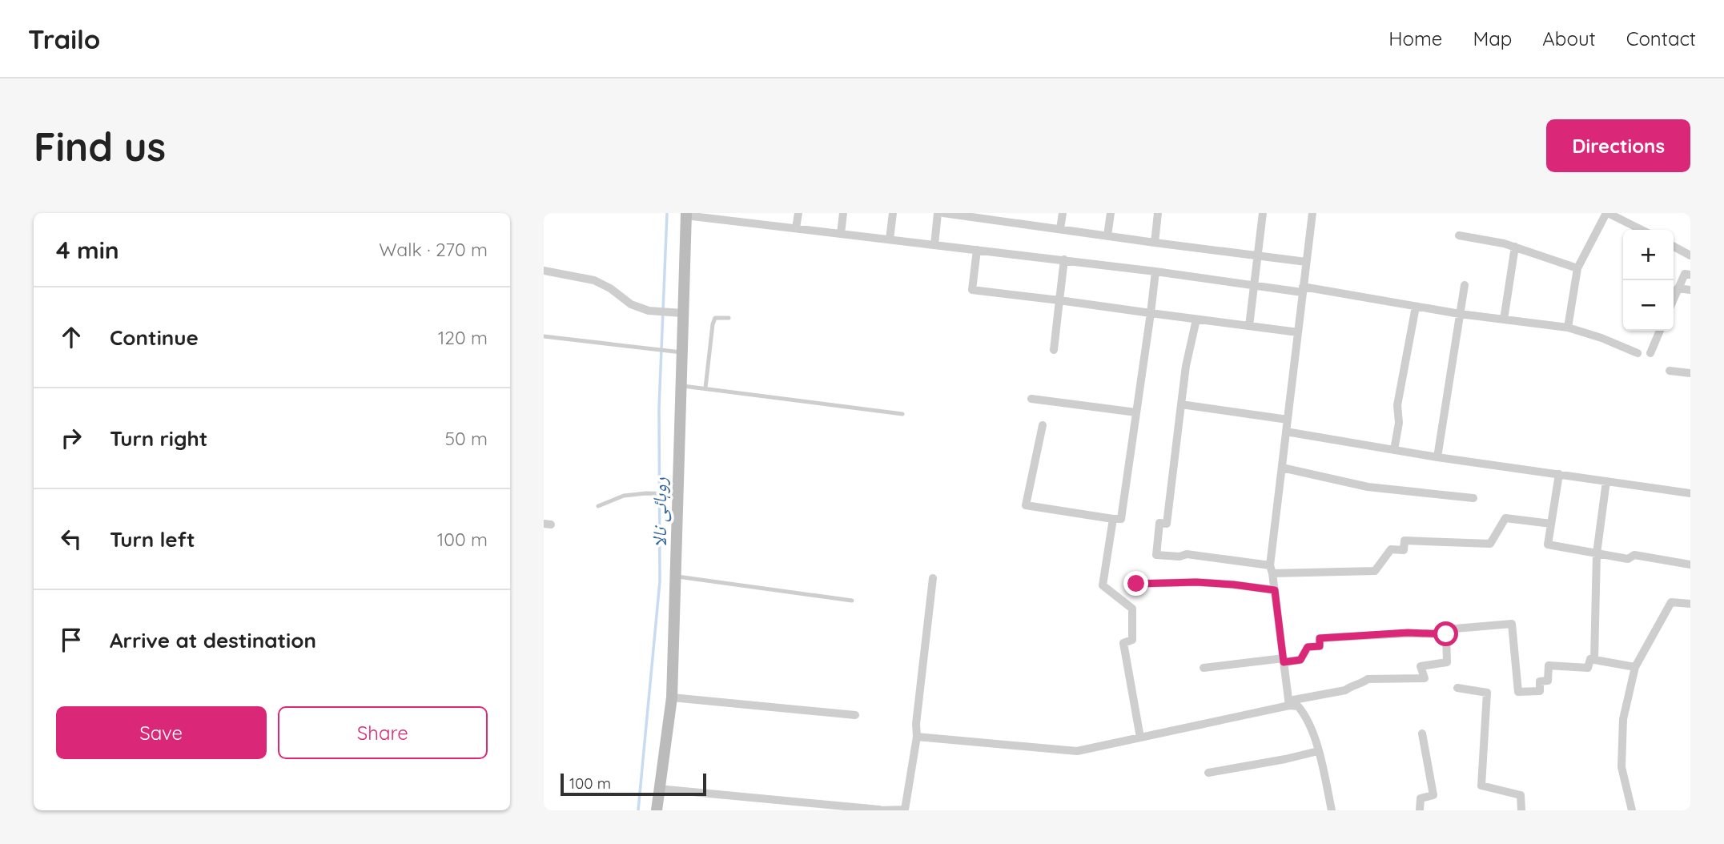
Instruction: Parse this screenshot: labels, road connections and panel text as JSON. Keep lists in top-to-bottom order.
{
  "water": ["روہائی نالا"],
  "scale_bar": "100 m",
  "page": {
    "header": "Trailo",
    "nav": [
      "Home",
      "Map",
      "About",
      "Contact"
    ],
    "buttons": [
      "Directions",
      ["Save", "Share"]
    ],
    "title": "Find us",
    "heading": ["4 min", "Walk · 270 m"],
    "map_buttons": ["+", "−"],
    "list": [
      ["Continue", "120 m"],
      ["Turn right", "50 m"],
      ["Turn left", "100 m"],
      "Arrive at destination"
    ],
    "scale": "100 m"
  }
}
